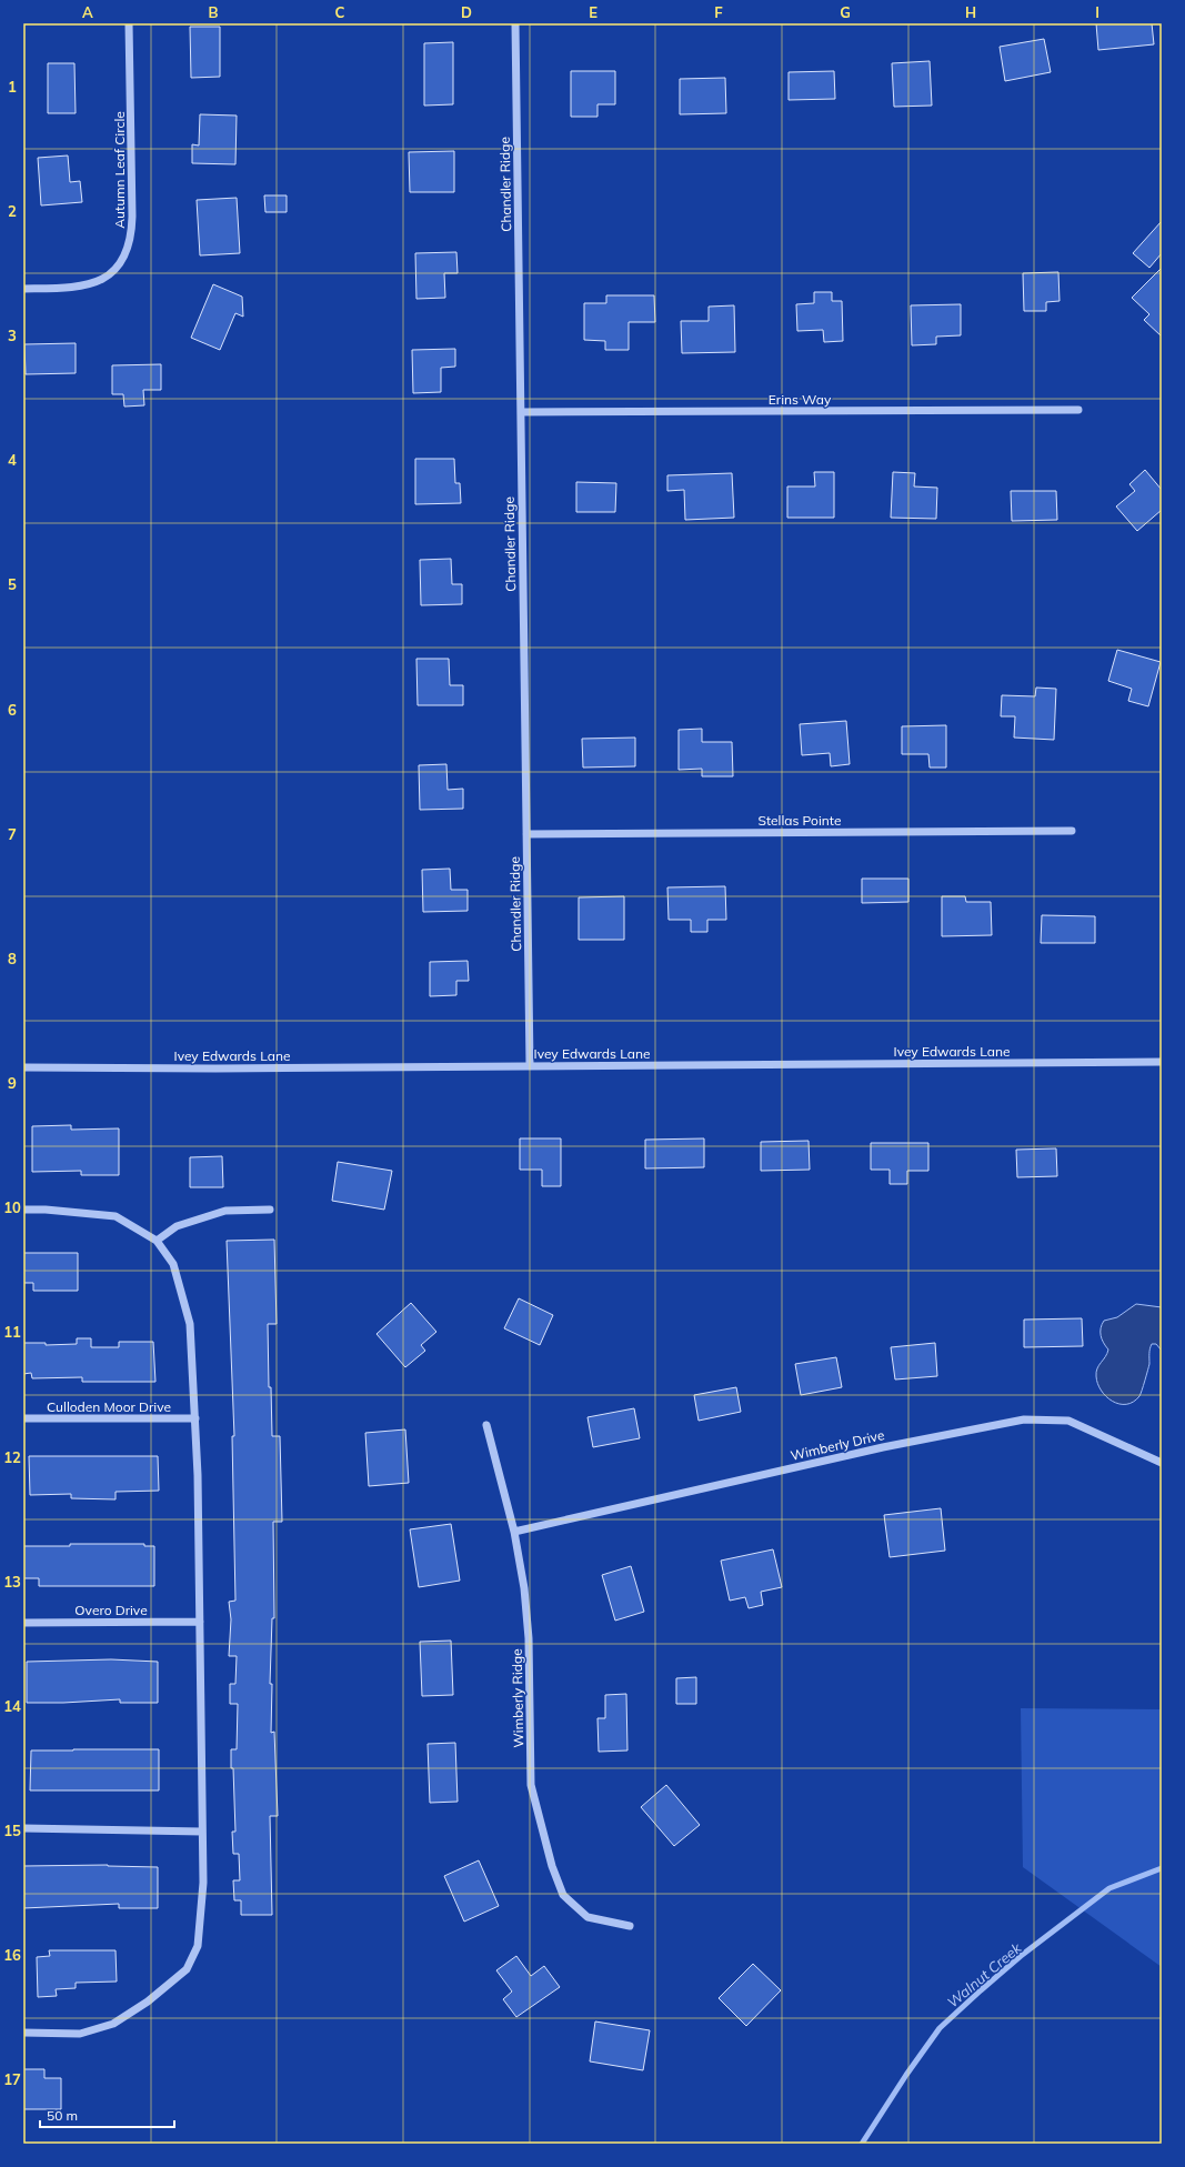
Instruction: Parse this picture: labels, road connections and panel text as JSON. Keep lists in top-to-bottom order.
{
  "streets": {
    "street": [
      "Autumn Leaf Circle",
      "Chandler Ridge",
      "Erins Way",
      "Stellas Pointe",
      "Ivey Edwards Lane",
      "Culloden Moor Drive",
      "Wimberly Drive",
      "Overo Drive",
      "Wimberly Ridge"
    ]
  },
  "crossings": [
    ["Chandler Ridge", "Erins Way"],
    ["Chandler Ridge", "Stellas Pointe"],
    ["Chandler Ridge", "Ivey Edwards Lane"],
    ["Wimberly Drive", "Wimberly Ridge"]
  ],
  "water": ["Walnut Creek"],
  "scale_bar": "50 m",
  "grid": {
    "columns": [
      "A",
      "B",
      "C",
      "D",
      "E",
      "F",
      "G",
      "H",
      "I"
    ],
    "rows": [
      "1",
      "2",
      "3",
      "4",
      "5",
      "6",
      "7",
      "8",
      "9",
      "10",
      "11",
      "12",
      "13",
      "14",
      "15",
      "16",
      "17"
    ]
  }
}
